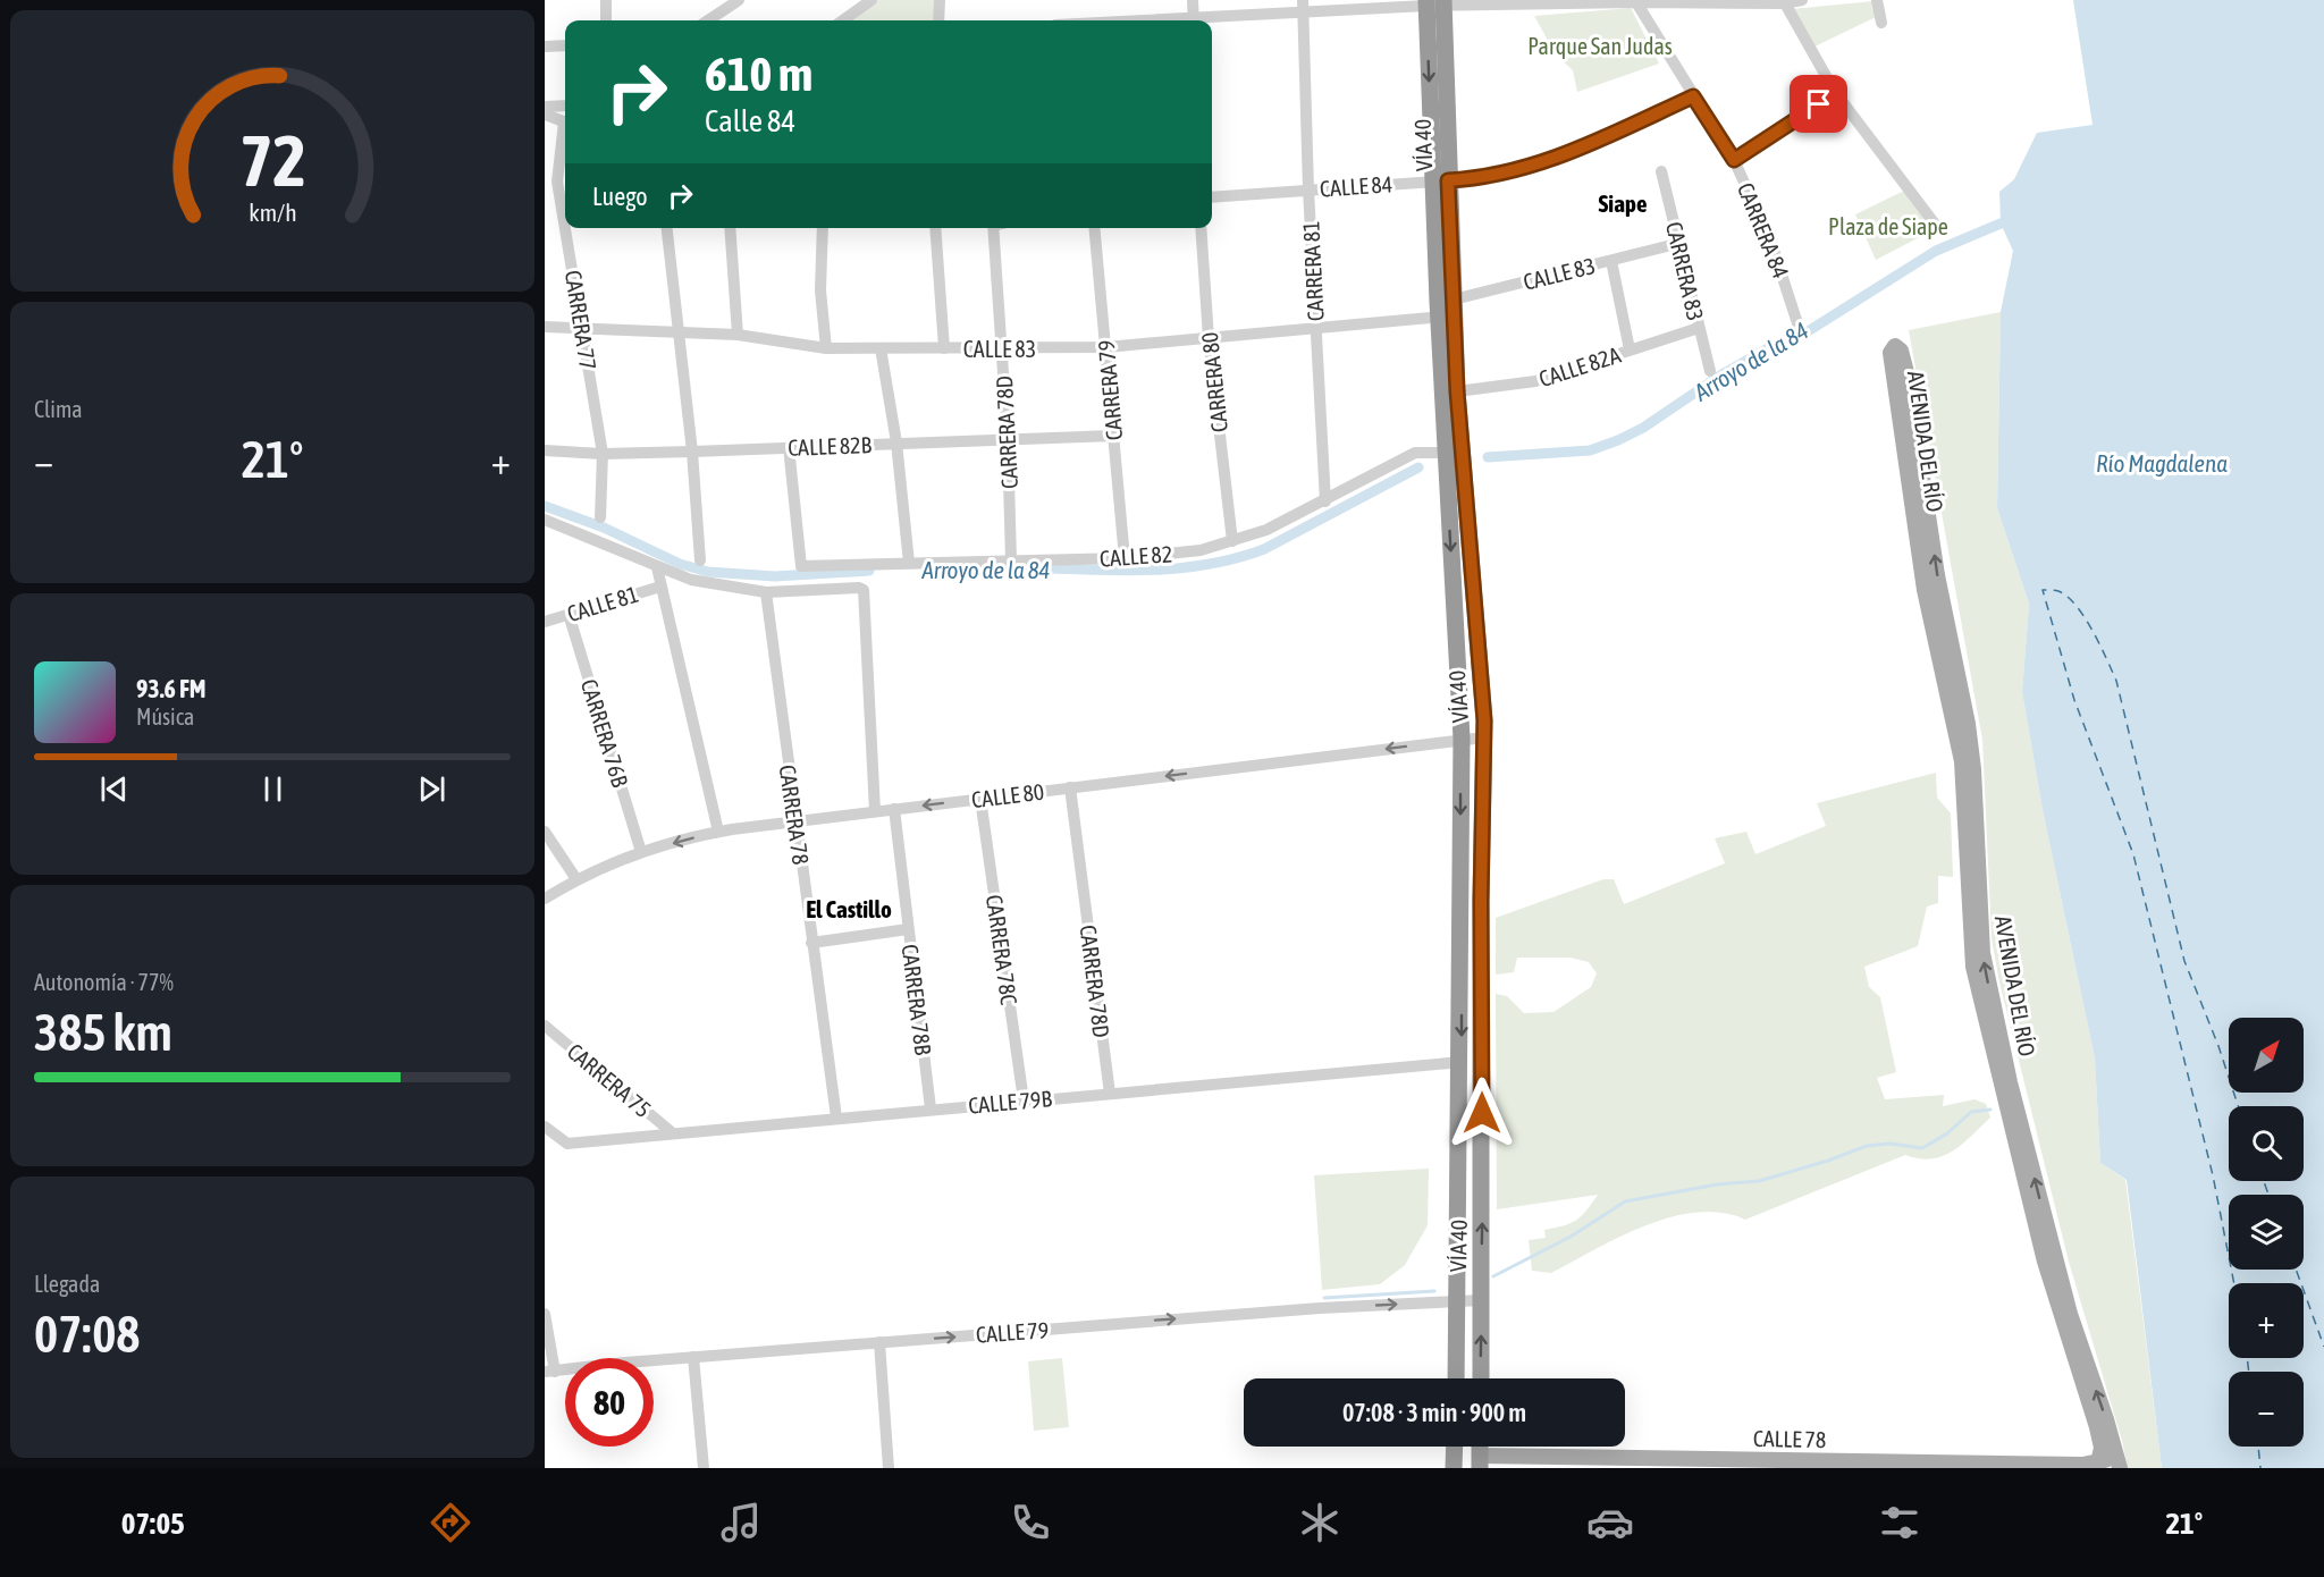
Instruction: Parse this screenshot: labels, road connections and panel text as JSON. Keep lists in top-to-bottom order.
{
  "streets": {
    "highway": ["VÍA 40"],
    "main road": ["AVENIDA DEL RÍO", "CALLE 78"],
    "street": [
      "CALLE 84",
      "CARRERA 84",
      "CARRERA 81",
      "CARRERA 83",
      "CALLE 83",
      "CARRERA 77",
      "CALLE 82A",
      "CARRERA 80",
      "CARRERA 79",
      "CARRERA 78D",
      "CALLE 82B",
      "CALLE 82",
      "CALLE 81",
      "CARRERA 76B",
      "CALLE 80",
      "CARRERA 78",
      "CARRERA 78C",
      "CARRERA 78B",
      "CARRERA 75",
      "CALLE 79B",
      "CALLE 79"
    ]
  },
  "crossings": [
    ["VÍA 40", "CALLE 84"],
    ["VÍA 40", "CALLE 83"],
    ["VÍA 40", "CALLE 82A"],
    ["VÍA 40", "CALLE 82"],
    ["VÍA 40", "CALLE 80"],
    ["VÍA 40", "CALLE 79B"],
    ["VÍA 40", "CALLE 79"],
    ["CALLE 84", "CARRERA 84"],
    ["CALLE 84", "CARRERA 81"],
    ["CARRERA 81", "CALLE 83"],
    ["CARRERA 81", "CALLE 82"],
    ["CARRERA 83", "CALLE 83"],
    ["CARRERA 83", "CALLE 82A"],
    ["CALLE 83", "CARRERA 77"],
    ["CALLE 83", "CARRERA 80"],
    ["CALLE 83", "CARRERA 79"],
    ["CALLE 83", "CARRERA 78D"],
    ["CARRERA 77", "CALLE 82B"],
    ["CARRERA 80", "CALLE 82"],
    ["CARRERA 79", "CALLE 82B"],
    ["CARRERA 79", "CALLE 82"],
    ["CARRERA 78D", "CALLE 82B"],
    ["CARRERA 78D", "CALLE 82"],
    ["CARRERA 78D", "CALLE 80"],
    ["CARRERA 78D", "CALLE 79B"],
    ["AVENIDA DEL RÍO", "CALLE 78"],
    ["CALLE 82B", "CALLE 82"],
    ["CALLE 81", "CARRERA 76B"],
    ["CARRERA 76B", "CALLE 80"],
    ["CALLE 80", "CARRERA 78"],
    ["CALLE 80", "CARRERA 78C"],
    ["CALLE 80", "CARRERA 78B"],
    ["CARRERA 78", "CALLE 79B"],
    ["CARRERA 78C", "CALLE 79B"],
    ["CARRERA 78B", "CALLE 79B"],
    ["CARRERA 75", "CALLE 79B"]
  ],
  "one_way": ["CALLE 80", "CALLE 79"],
  "districts": ["Siape", "El Castillo"],
  "water": ["Arroyo de la 84", "Río Magdalena"],
  "parks": ["Parque San Judas", "Plaza de Siape"],
  "north": "top right",
  "page": {
    "turn": ["610 m", "Calle 84"],
    "then": "Luego",
    "tile": [
      "Clima",
      ["Autonomía · 77%", "385 km"],
      ["Llegada", "07:08"]
    ],
    "heat": ["−", "21°", "+"],
    "song": ["93.6 FM", "Música"],
    "map_buttons": ["+", "−"],
    "limit": "80",
    "trip": "07:08 · 3 min · 900 m",
    "tabs": ["07:05", "21°"],
    "gauge": ["72", "km/h"]
  }
}
